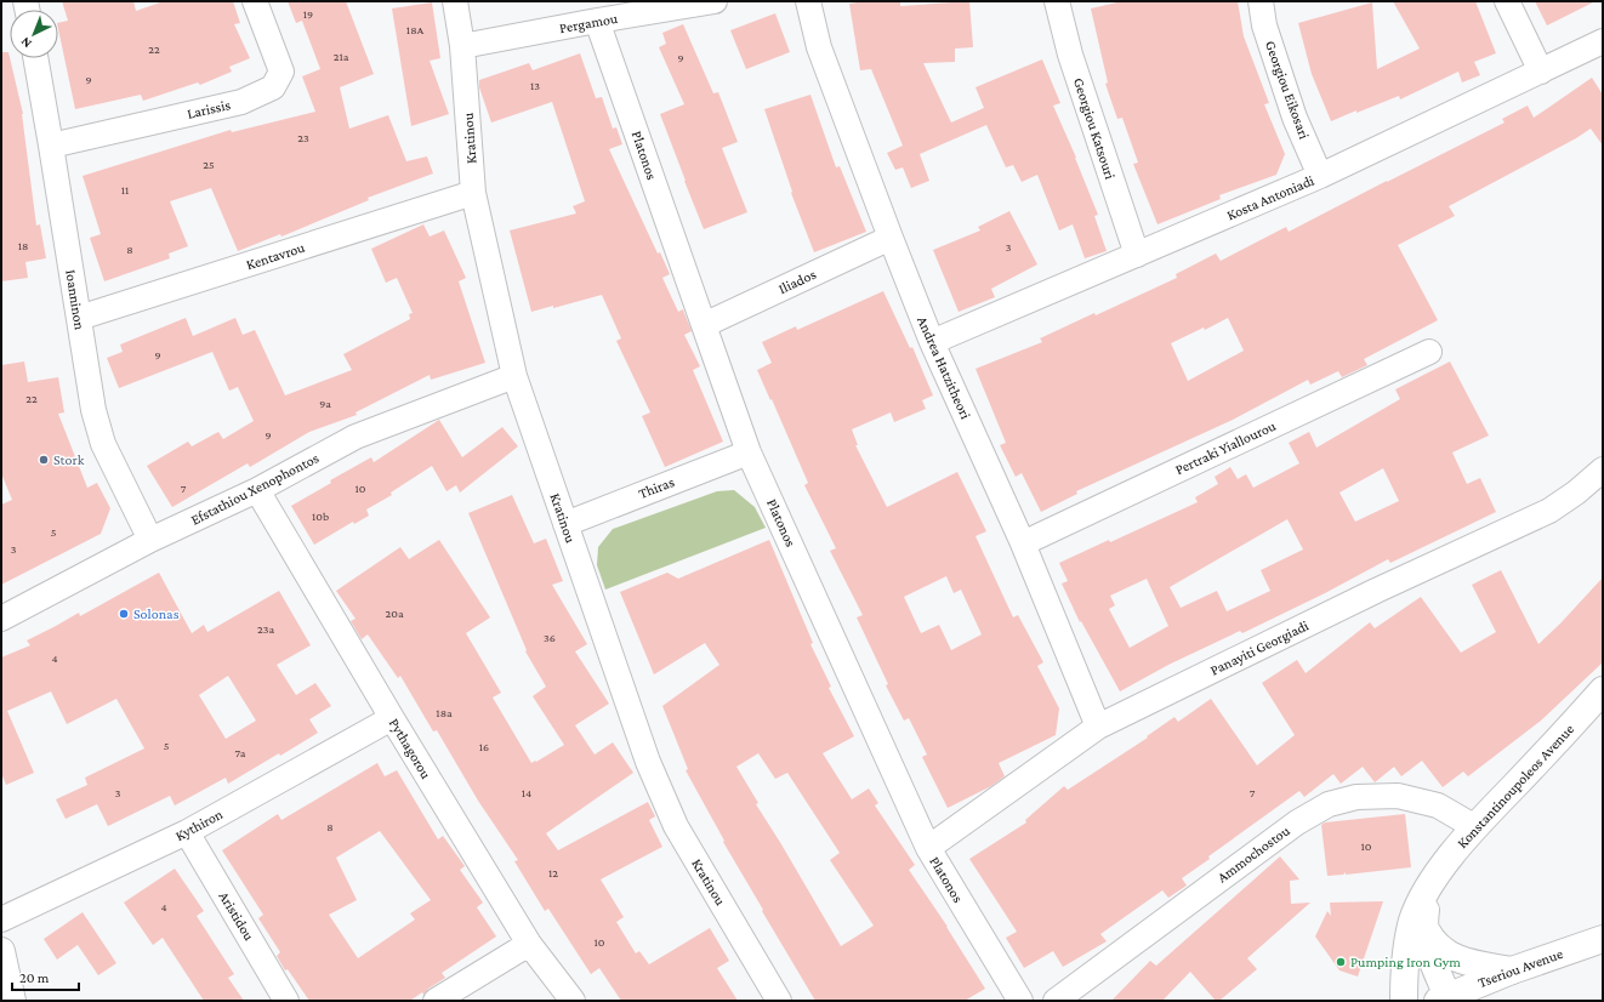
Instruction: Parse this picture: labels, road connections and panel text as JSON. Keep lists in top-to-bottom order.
{
  "streets": {
    "street": [
      "Pergamou",
      "Georgiou Eikosari",
      "Larissis",
      "Georgiou Katsouri",
      "Kratinou",
      "Platonos",
      "Kosta Antoniadi",
      "Kentavrou",
      "Iliados",
      "Ioanninon",
      "Andrea Hatzitheori",
      "Pertraki Yiallourou",
      "Thiras",
      "Efstathiou Xenophontos",
      "Panayiti Georgiadi",
      "Pythagorou",
      "Konstantinoupoleos Avenue",
      "Kythiron",
      "Ammochostou",
      "Aristidou",
      "Tseriou Avenue"
    ]
  },
  "crossings": [
    ["Pergamou", "Kratinou"],
    ["Pergamou", "Platonos"],
    ["Georgiou Eikosari", "Kosta Antoniadi"],
    ["Larissis", "Ioanninon"],
    ["Georgiou Katsouri", "Kosta Antoniadi"],
    ["Kratinou", "Kentavrou"],
    ["Kratinou", "Thiras"],
    ["Kratinou", "Efstathiou Xenophontos"],
    ["Platonos", "Iliados"],
    ["Platonos", "Thiras"],
    ["Platonos", "Panayiti Georgiadi"],
    ["Kosta Antoniadi", "Andrea Hatzitheori"],
    ["Kentavrou", "Ioanninon"],
    ["Iliados", "Andrea Hatzitheori"],
    ["Ioanninon", "Efstathiou Xenophontos"],
    ["Andrea Hatzitheori", "Pertraki Yiallourou"],
    ["Andrea Hatzitheori", "Panayiti Georgiadi"],
    ["Efstathiou Xenophontos", "Pythagorou"],
    ["Pythagorou", "Kythiron"],
    ["Konstantinoupoleos Avenue", "Ammochostou"],
    ["Kythiron", "Aristidou"]
  ],
  "places": ["Stork", "Solonas", "Pumping Iron Gym"],
  "house_numbers": [
    "19",
    "18A",
    "22",
    "21a",
    "9",
    "9",
    "13",
    "23",
    "25",
    "11",
    "18",
    "3",
    "8",
    "9",
    "22",
    "9a",
    "9",
    "7",
    "10",
    "10b",
    "5",
    "3",
    "20a",
    "23a",
    "36",
    "4",
    "18a",
    "5",
    "16",
    "7a",
    "3",
    "14",
    "7",
    "8",
    "10",
    "12",
    "4",
    "10"
  ],
  "scale_bar": "20 m",
  "north": "bottom left"
}
